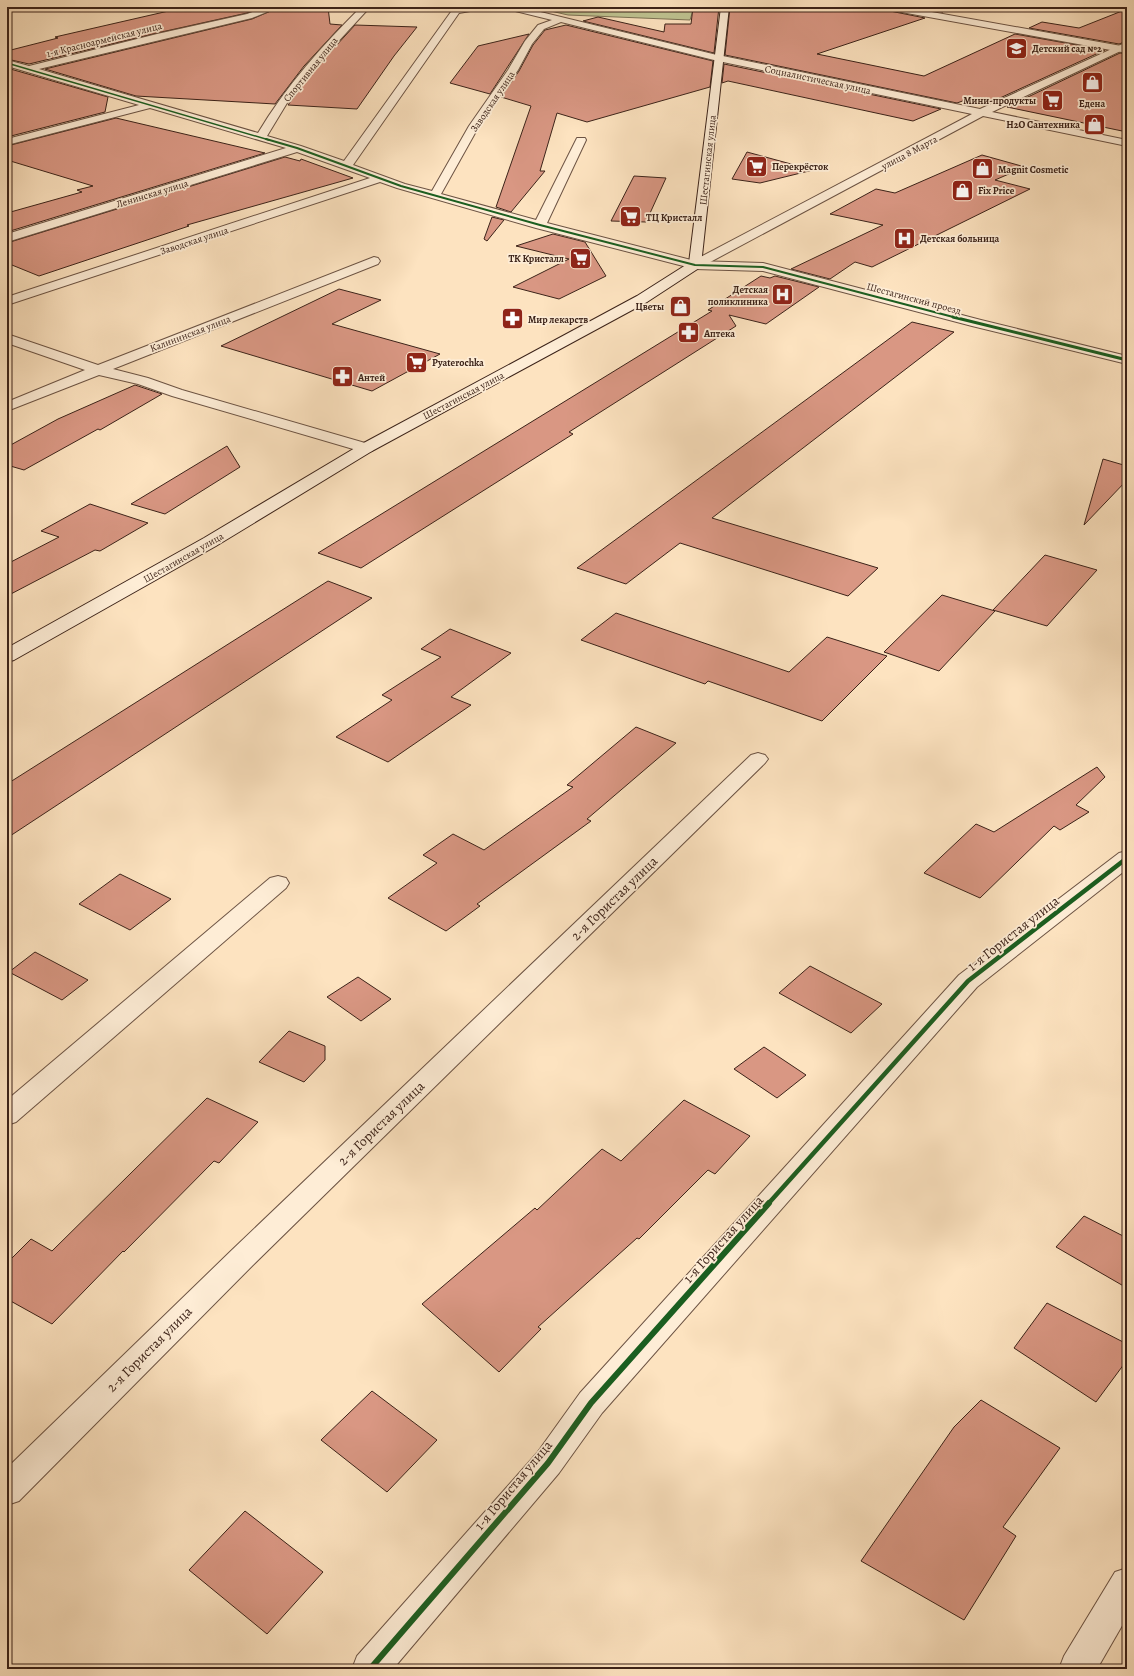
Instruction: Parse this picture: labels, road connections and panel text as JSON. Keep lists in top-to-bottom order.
{
  "streets": {
    "street": [
      "1-я Красноармейская улица",
      "Спортивная улица",
      "Социалистическая улица",
      "Заводская улица",
      "улица 8 Марта",
      "Шестагинская улица",
      "Ленинская улица",
      "Шестагинский проезд",
      "Калининская улица",
      "2-я Гористая улица",
      "1-я Гористая улица"
    ]
  },
  "crossings": [
    ["1-я Красноармейская улица", "Шестагинский проезд"],
    ["Спортивная улица", "Шестагинский проезд"],
    ["Социалистическая улица", "Заводская улица"],
    ["Социалистическая улица", "улица 8 Марта"],
    ["Социалистическая улица", "Шестагинская улица"],
    ["Заводская улица", "Шестагинский проезд"],
    ["улица 8 Марта", "Шестагинская улица"],
    ["улица 8 Марта", "Шестагинский проезд"],
    ["Шестагинская улица", "Шестагинский проезд"],
    ["Ленинская улица", "Шестагинский проезд"]
  ],
  "places": {
    "school or university": ["Детский сад №2"],
    "shop": [
      "Едена",
      "H2O Сантехника",
      "Magnit Cosmetic",
      "Fix Price",
      "Цветы"
    ],
    "supermarket": [
      "Мини-продукты",
      "Перекрёсток",
      "ТЦ Кристалл",
      "ТК Кристалл",
      "Pyaterochka"
    ],
    "hospital": ["Детская больница", "Детская поликлиника"],
    "pharmacy": ["Мир лекарств", "Аптека", "Антей"]
  }
}
